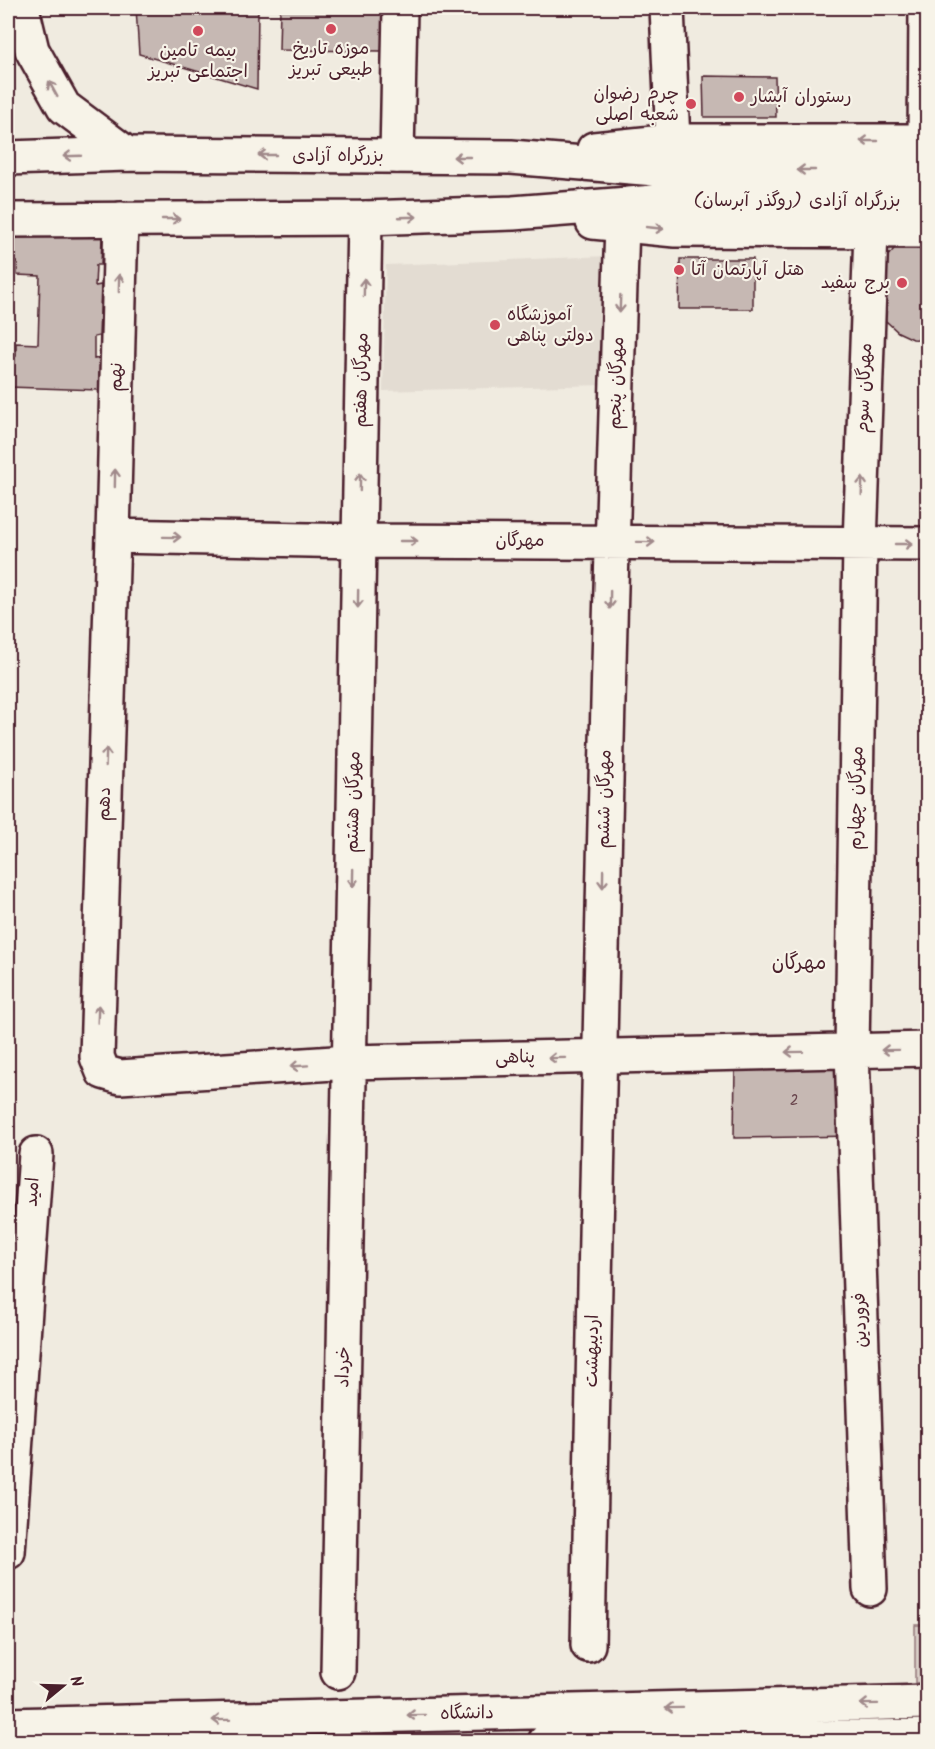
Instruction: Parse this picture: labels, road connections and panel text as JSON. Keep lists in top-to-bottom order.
{
  "streets": {
    "main road": [
      "بزرگراه آزادی",
      "بزرگراه آزادی (روگذر آبرسان)",
      "نهم",
      "مهرگان هفتم",
      "مهرگان پنجم",
      "مهرگان سوم",
      "مهرگان",
      "مهرگان چهارم",
      "مهرگان ششم",
      "مهرگان هشتم",
      "دهم",
      "پناهی",
      "امید",
      "فروردین",
      "اردیبهشت",
      "خرداد",
      "دانشگاه"
    ]
  },
  "crossings": [
    ["بزرگراه آزادی", "بزرگراه آزادی (روگذر آبرسان)"],
    ["نهم", "مهرگان"],
    ["نهم", "دهم"],
    ["مهرگان هفتم", "مهرگان"],
    ["مهرگان هفتم", "مهرگان هشتم"],
    ["مهرگان پنجم", "مهرگان"],
    ["مهرگان پنجم", "مهرگان ششم"],
    ["مهرگان سوم", "مهرگان"],
    ["مهرگان سوم", "مهرگان چهارم"],
    ["مهرگان", "مهرگان چهارم"],
    ["مهرگان", "مهرگان ششم"],
    ["مهرگان", "مهرگان هشتم"],
    ["مهرگان", "دهم"],
    ["مهرگان چهارم", "پناهی"],
    ["مهرگان چهارم", "فروردین"],
    ["مهرگان ششم", "پناهی"],
    ["مهرگان ششم", "اردیبهشت"],
    ["مهرگان هشتم", "پناهی"],
    ["مهرگان هشتم", "خرداد"],
    ["دهم", "پناهی"],
    ["پناهی", "فروردین"],
    ["پناهی", "اردیبهشت"],
    ["پناهی", "خرداد"]
  ],
  "one_way": [
    "نهم",
    "مهرگان هفتم",
    "مهرگان پنجم",
    "مهرگان سوم",
    "مهرگان",
    "مهرگان ششم",
    "مهرگان هشتم",
    "دهم",
    "پناهی"
  ],
  "districts": ["مهرگان"],
  "places": [
    "موزه تاریخ طبیعی تبریز",
    "بیمه تامین اجتماعی تبریز",
    "رستوران آبشار",
    "چرم رضوان شعبه اصلی",
    "هتل آپارتمان آتا",
    "برج سفید",
    "آموزشگاه دولتی پناهی"
  ],
  "house_numbers": ["2"],
  "north": "right"
}
